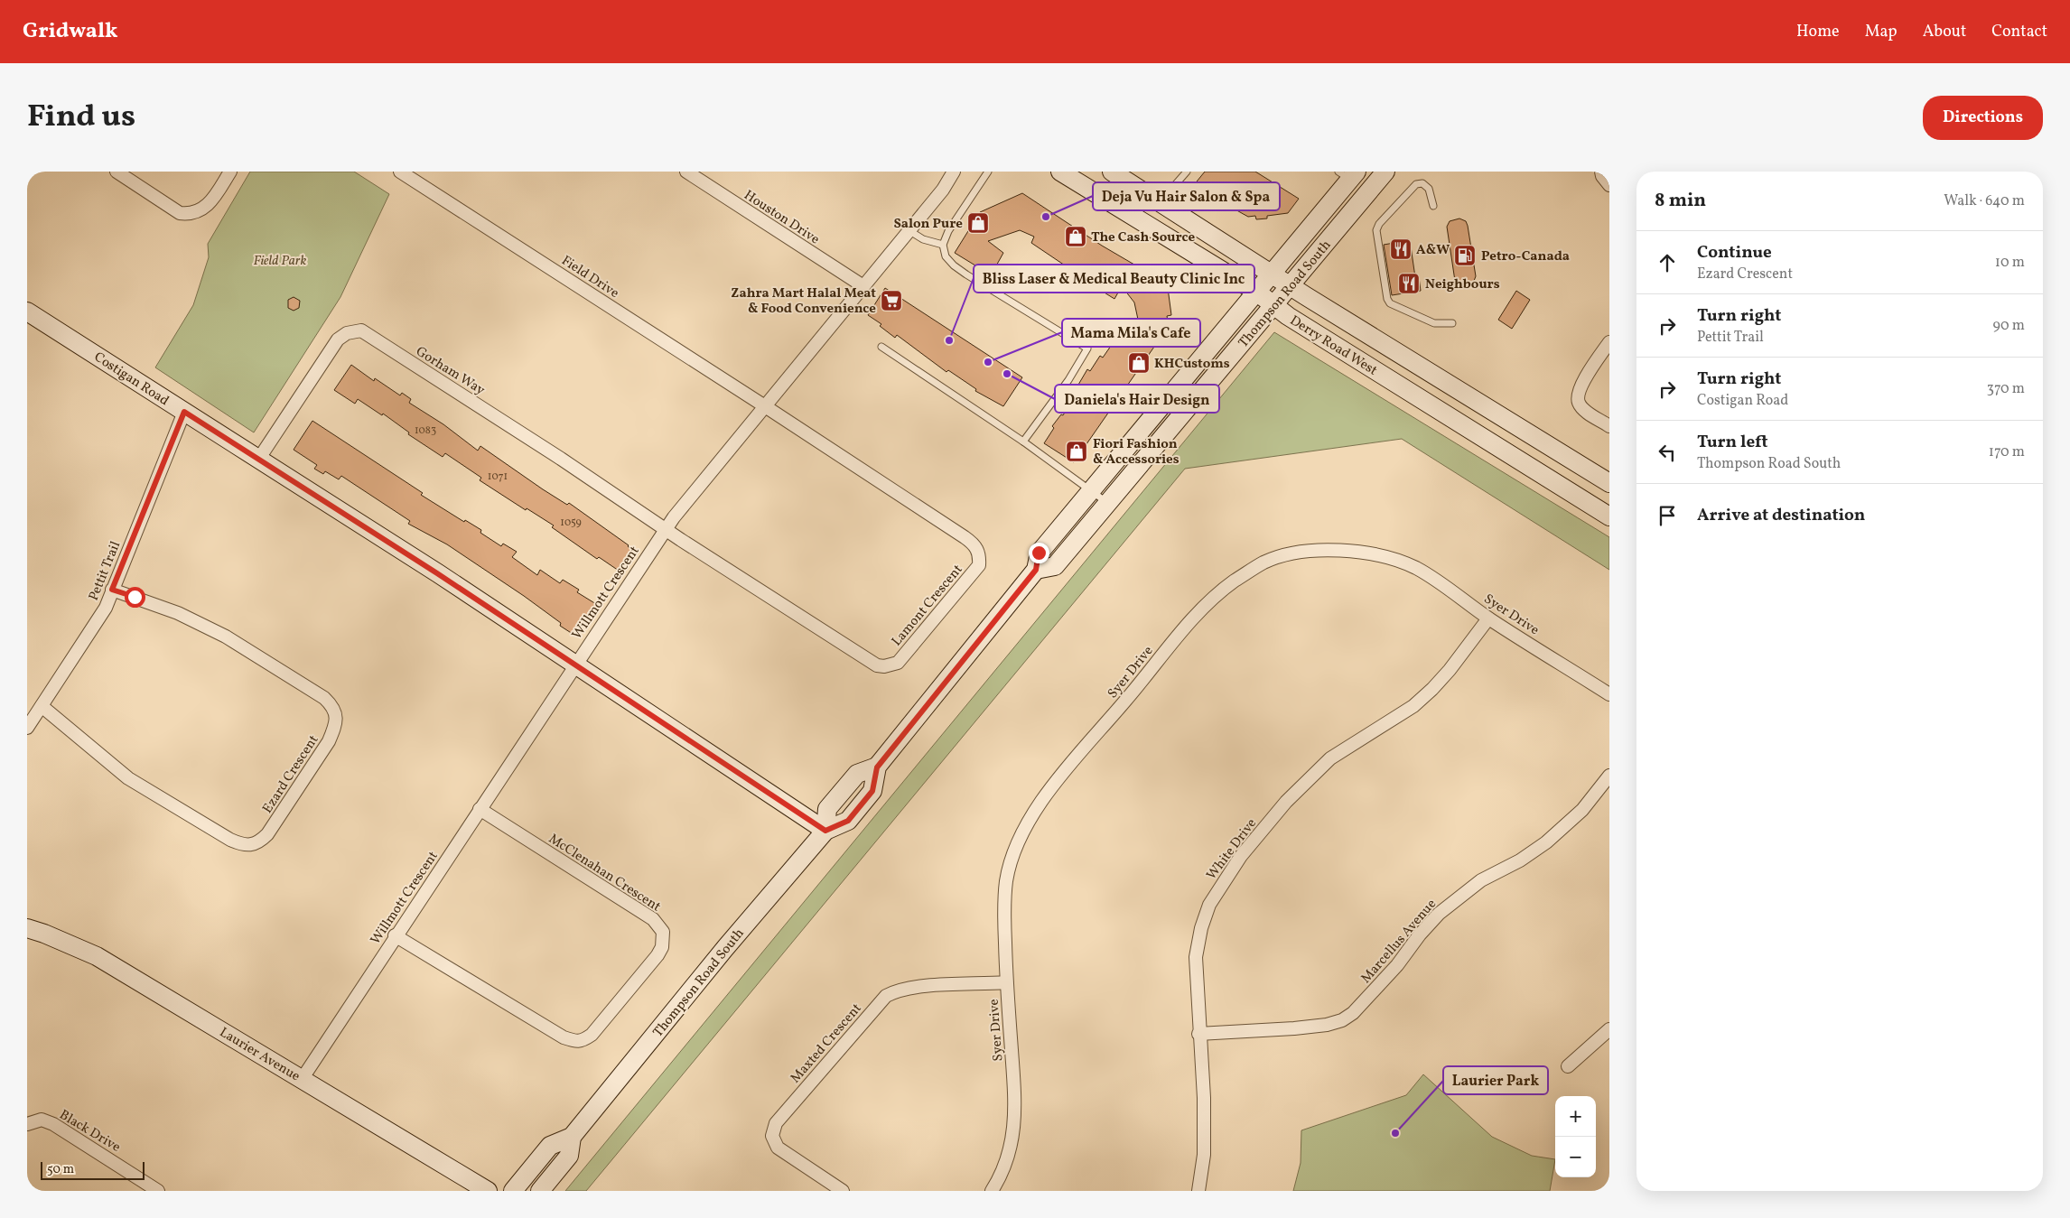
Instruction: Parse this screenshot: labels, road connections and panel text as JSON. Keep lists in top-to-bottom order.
{
  "streets": {
    "main road": [
      "Thompson Road South",
      "Derry Road West",
      "Costigan Road",
      "Laurier Avenue"
    ],
    "street": [
      "Houston Drive",
      "Field Drive",
      "Gorham Way",
      "Pettit Trail",
      "Willmott Crescent",
      "Lamont Crescent",
      "Syer Drive",
      "Ezard Crescent",
      "White Drive",
      "McClenahan Crescent",
      "Marcellus Avenue",
      "Maxted Crescent",
      "Black Drive"
    ]
  },
  "crossings": [
    ["Houston Drive", "Willmott Crescent"],
    ["Field Drive", "Willmott Crescent"],
    ["Field Drive", "Lamont Crescent"],
    ["Thompson Road South", "Derry Road West"],
    ["Thompson Road South", "Costigan Road"],
    ["Gorham Way", "Costigan Road"],
    ["Gorham Way", "Willmott Crescent"],
    ["Gorham Way", "Lamont Crescent"],
    ["Costigan Road", "Pettit Trail"],
    ["Costigan Road", "Willmott Crescent"],
    ["Pettit Trail", "Ezard Crescent"],
    ["Willmott Crescent", "Lamont Crescent"],
    ["Willmott Crescent", "McClenahan Crescent"],
    ["Willmott Crescent", "Laurier Avenue"],
    ["Syer Drive", "White Drive"],
    ["Syer Drive", "Maxted Crescent"],
    ["White Drive", "Marcellus Avenue"]
  ],
  "parks": ["Field Park"],
  "places": {
    "other": [
      "Deja Vu Hair Salon & Spa",
      "Bliss Laser & Medical Beauty Clinic Inc",
      "Mama Mila's Cafe",
      "Daniela's Hair Design",
      "Laurier Park"
    ],
    "shop": [
      "Salon Pure",
      "The Cash Source",
      "KHCustoms",
      "Fiori Fashion & Accessories"
    ],
    "restaurant": ["A&W", "Neighbours"],
    "fuel station": ["Petro-Canada"],
    "supermarket": ["Zahra Mart Halal Meat & Food Convenience"]
  },
  "house_numbers": ["1083", "1071", "1059"],
  "scale_bar": "50 m",
  "page": {
    "header": "Gridwalk",
    "nav": [
      "Home",
      "Map",
      "About",
      "Contact"
    ],
    "title": "Find us",
    "buttons": "Directions",
    "heading": ["8 min", "Walk · 640 m"],
    "list": [
      ["Continue", "Ezard Crescent", "10 m"],
      ["Turn right", "Pettit Trail", "90 m"],
      ["Turn right", "Costigan Road", "370 m"],
      ["Turn left", "Thompson Road South", "170 m"],
      "Arrive at destination"
    ],
    "map_buttons": ["+", "−"],
    "scale": "50 m"
  }
}
